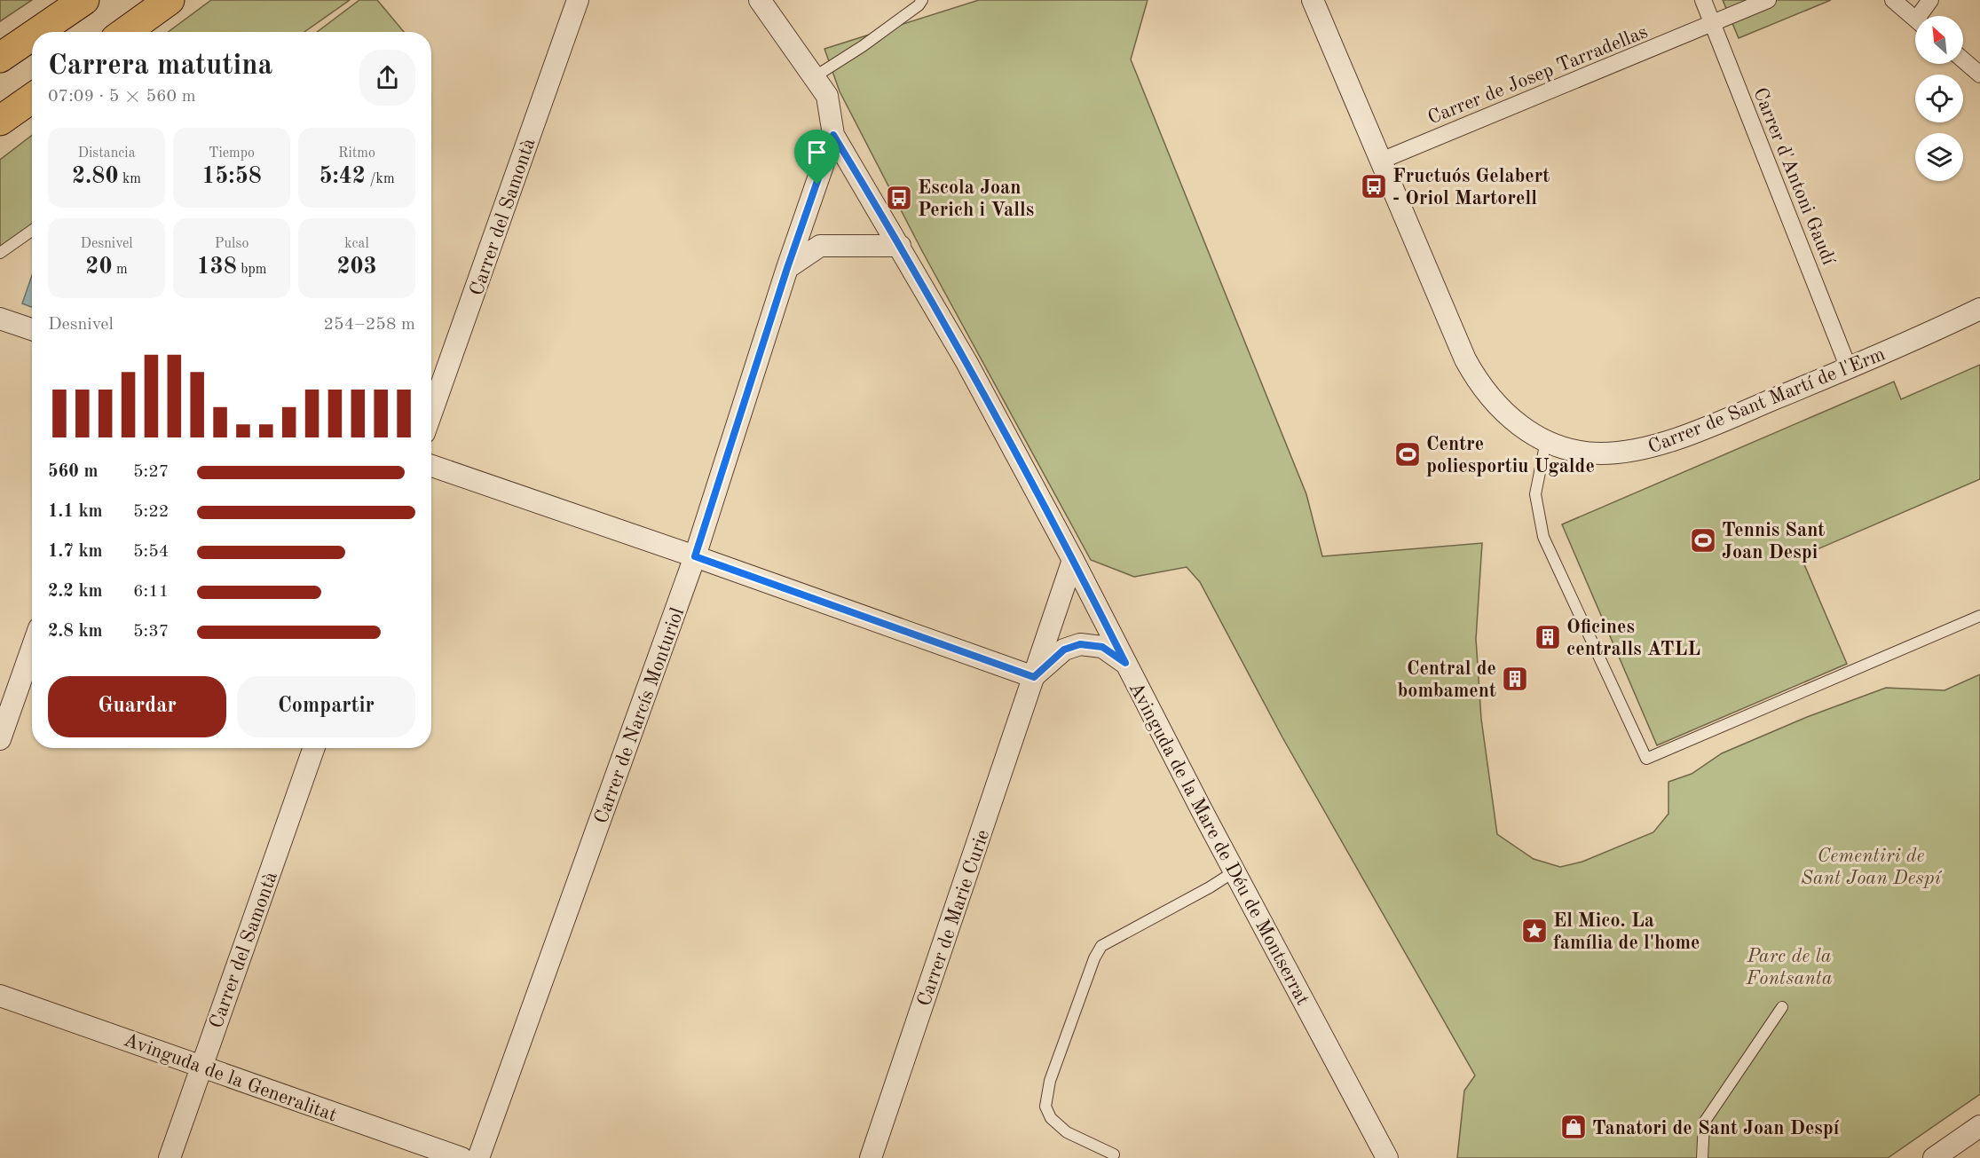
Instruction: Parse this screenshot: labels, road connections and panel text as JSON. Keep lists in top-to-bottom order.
{
  "streets": {
    "street": [
      "Carrer de Josep Tarradellas",
      "Carrer d'Antoni Gaudí",
      "Carrer del Samontà",
      "Carrer de Sant Martí de l'Erm",
      "Carrer de Narcís Monturiol",
      "Avinguda de la Mare de Déu de Montserrat",
      "Carrer de Marie Curie",
      "Avinguda de la Generalitat"
    ]
  },
  "crossings": [
    ["Carrer de Josep Tarradellas", "Carrer d'Antoni Gaudí"],
    ["Carrer de Josep Tarradellas", "Carrer de Sant Martí de l'Erm"],
    ["Carrer d'Antoni Gaudí", "Carrer de Sant Martí de l'Erm"],
    ["Carrer del Samontà", "Avinguda de la Generalitat"],
    ["Carrer de Narcís Monturiol", "Avinguda de la Mare de Déu de Montserrat"],
    ["Avinguda de la Mare de Déu de Montserrat", "Carrer de Marie Curie"]
  ],
  "parks": ["Cementiri de Sant Joan Despí", "Parc de la Fontsanta"],
  "places": {
    "bus stop": ["Fructuós Gelabert - Oriol Martorell", "Escola Joan Perich i Valls"],
    "sports": ["Centre poliesportiu Ugalde", "Tennis Sant Joan Despi"],
    "building": ["Oficines centralls ATLL", "Central de bombament"],
    "place": ["El Mico. La família de l'home"],
    "shop": ["Tanatori de Sant Joan Despí"]
  },
  "north": "top left",
  "page": {
    "heading": ["Carrera matutina", "07:09 · 5 × 560 m"],
    "stats": [
      ["Distancia", "2.80 km"],
      ["Tiempo", "15:58"],
      ["Ritmo", "5:42 /km"],
      ["Desnivel", "20 m"],
      ["Pulso", "138 bpm"],
      ["kcal", "203"]
    ],
    "chart": ["Desnivel", "254–258 m"],
    "list": [
      {
        "name": "560 m",
        "note": "5:27"
      },
      {
        "name": "1.1 km",
        "note": "5:22"
      },
      {
        "name": "1.7 km",
        "note": "5:54"
      },
      {
        "name": "2.2 km",
        "note": "6:11"
      },
      {
        "name": "2.8 km",
        "note": "5:37"
      }
    ],
    "buttons": ["Guardar", "Compartir"]
  }
}
